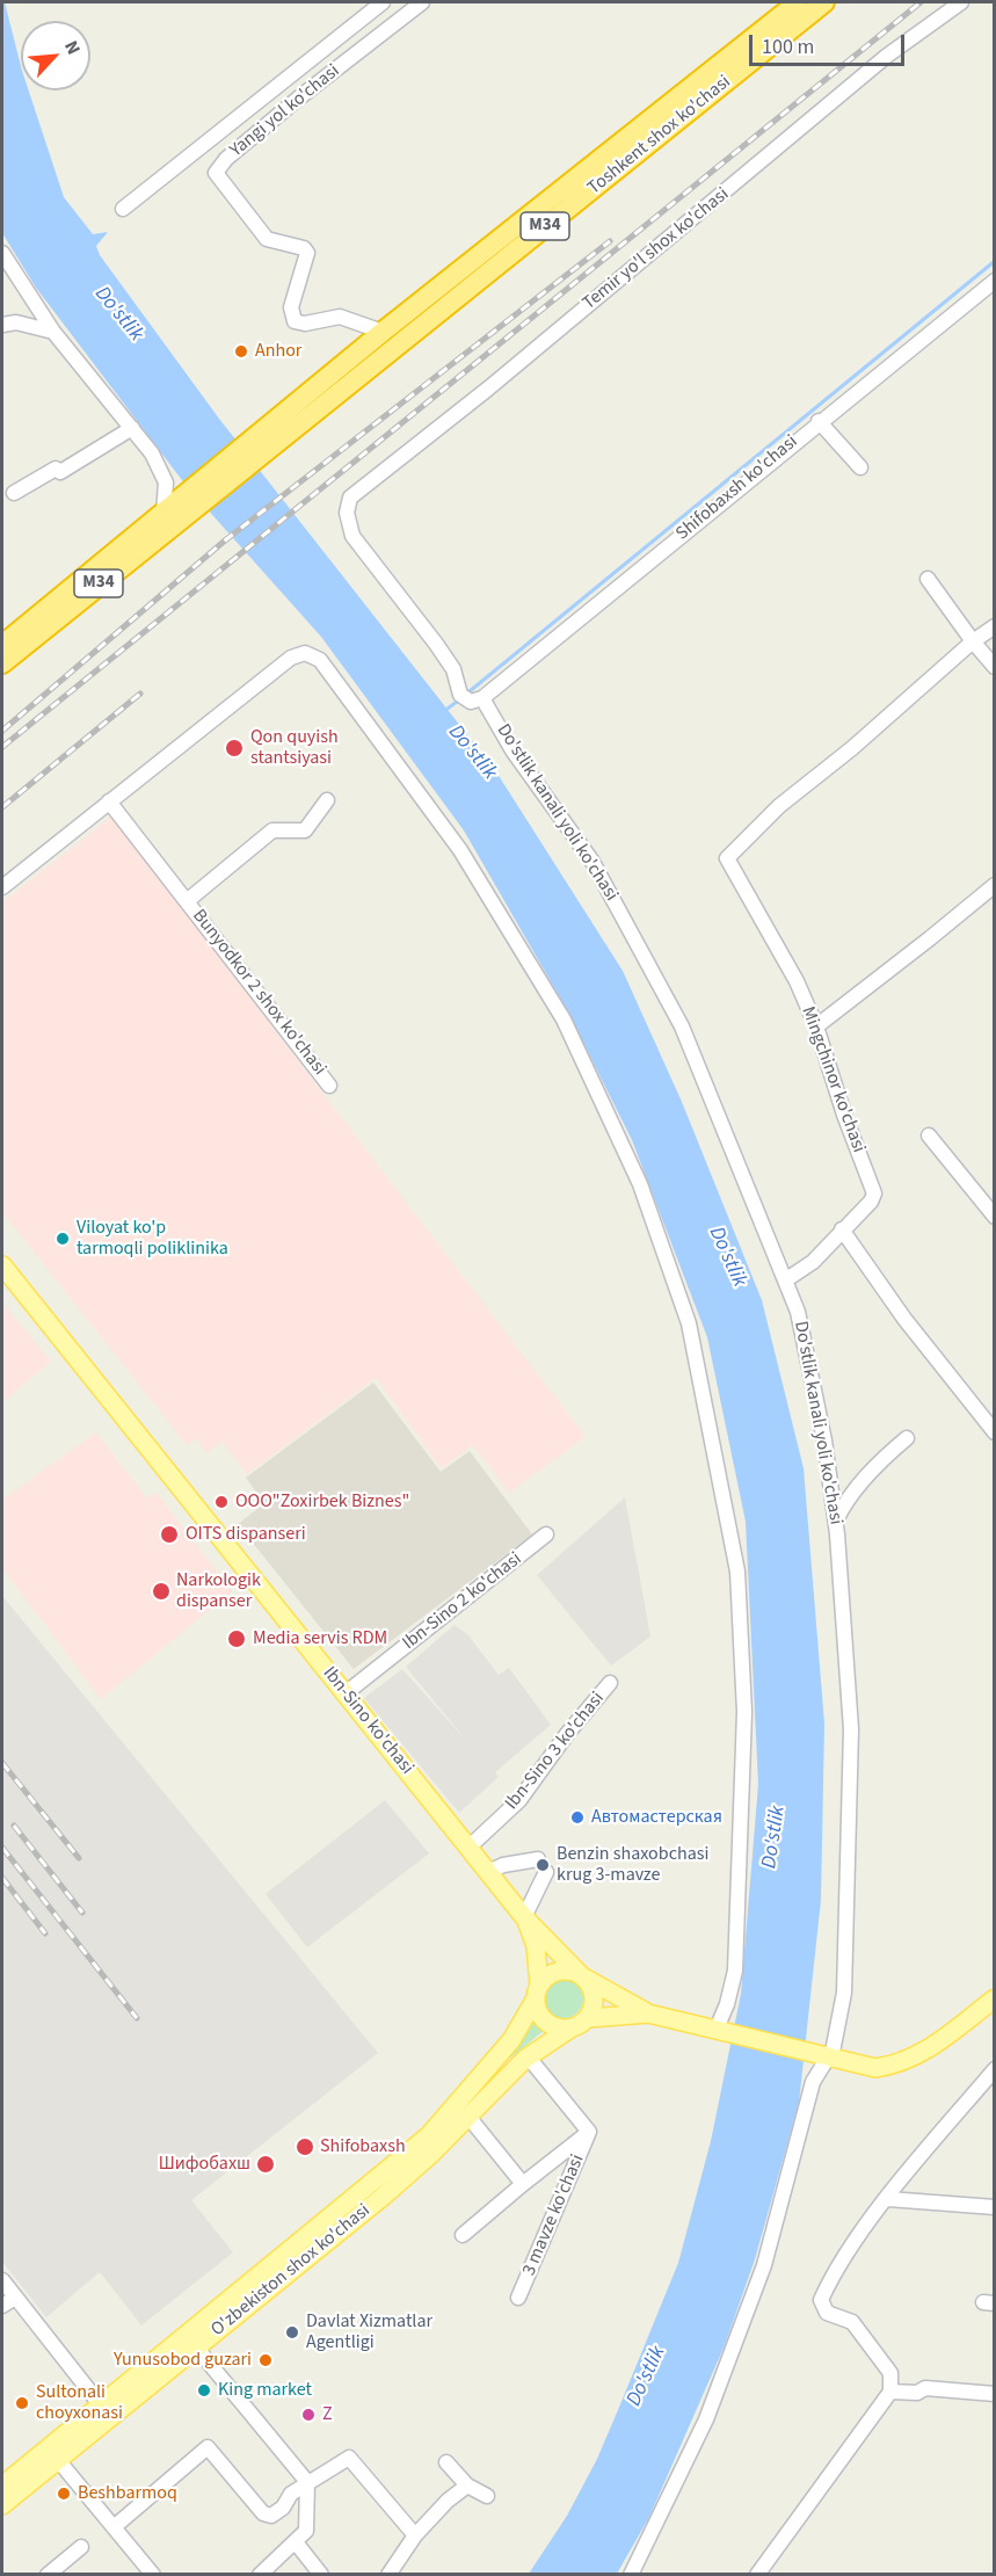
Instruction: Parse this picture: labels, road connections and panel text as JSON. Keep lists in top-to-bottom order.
{
  "streets": {
    "highway": ["Toshkent shox ko'chasi", "M34"],
    "main road": ["Ibn-Sino ko'chasi", "O'zbekiston shox ko'chasi"],
    "street": [
      "Yangi yol ko'chasi",
      "Temir yo'l shox ko'chasi",
      "Shifobaxsh ko'chasi",
      "Do'stlik kanali yoli ko'chasi",
      "Bunyodkor 2 shox ko'chasi",
      "Mingchinor ko'chasi",
      "Ibn-Sino 2 ko'chasi",
      "Ibn-Sino 3 ko'chasi",
      "3 mavze ko'chasi"
    ]
  },
  "crossings": [
    ["Yangi yol ko'chasi", "Toshkent shox ko'chasi"],
    ["Temir yo'l shox ko'chasi", "Shifobaxsh ko'chasi"],
    ["Temir yo'l shox ko'chasi", "Do'stlik kanali yoli ko'chasi"],
    ["Shifobaxsh ko'chasi", "Do'stlik kanali yoli ko'chasi"],
    ["Do'stlik kanali yoli ko'chasi", "Mingchinor ko'chasi"],
    ["Ibn-Sino 2 ko'chasi", "Ibn-Sino ko'chasi"],
    ["Ibn-Sino ko'chasi", "Ibn-Sino 3 ko'chasi"],
    ["3 mavze ko'chasi", "O'zbekiston shox ko'chasi"]
  ],
  "water": ["Do'stlik"],
  "places": [
    "Anhor",
    "Qon quyish stantsiyasi",
    "Viloyat ko'p tarmoqli poliklinika",
    "OOO\"Zoxirbek Biznes\"",
    "OITS dispanseri",
    "Narkologik dispanser",
    "Media servis RDM",
    "Автомастерская",
    "Benzin shaxobchasi krug 3-mavze",
    "Shifobaxsh",
    "Шифобахш",
    "Davlat Xizmatlar Agentligi",
    "Yunusobod guzari",
    "King market",
    "Sultonali choyxonasi",
    "Z",
    "Beshbarmoq"
  ],
  "scale_bar": "100 m",
  "north": "top right"
}
